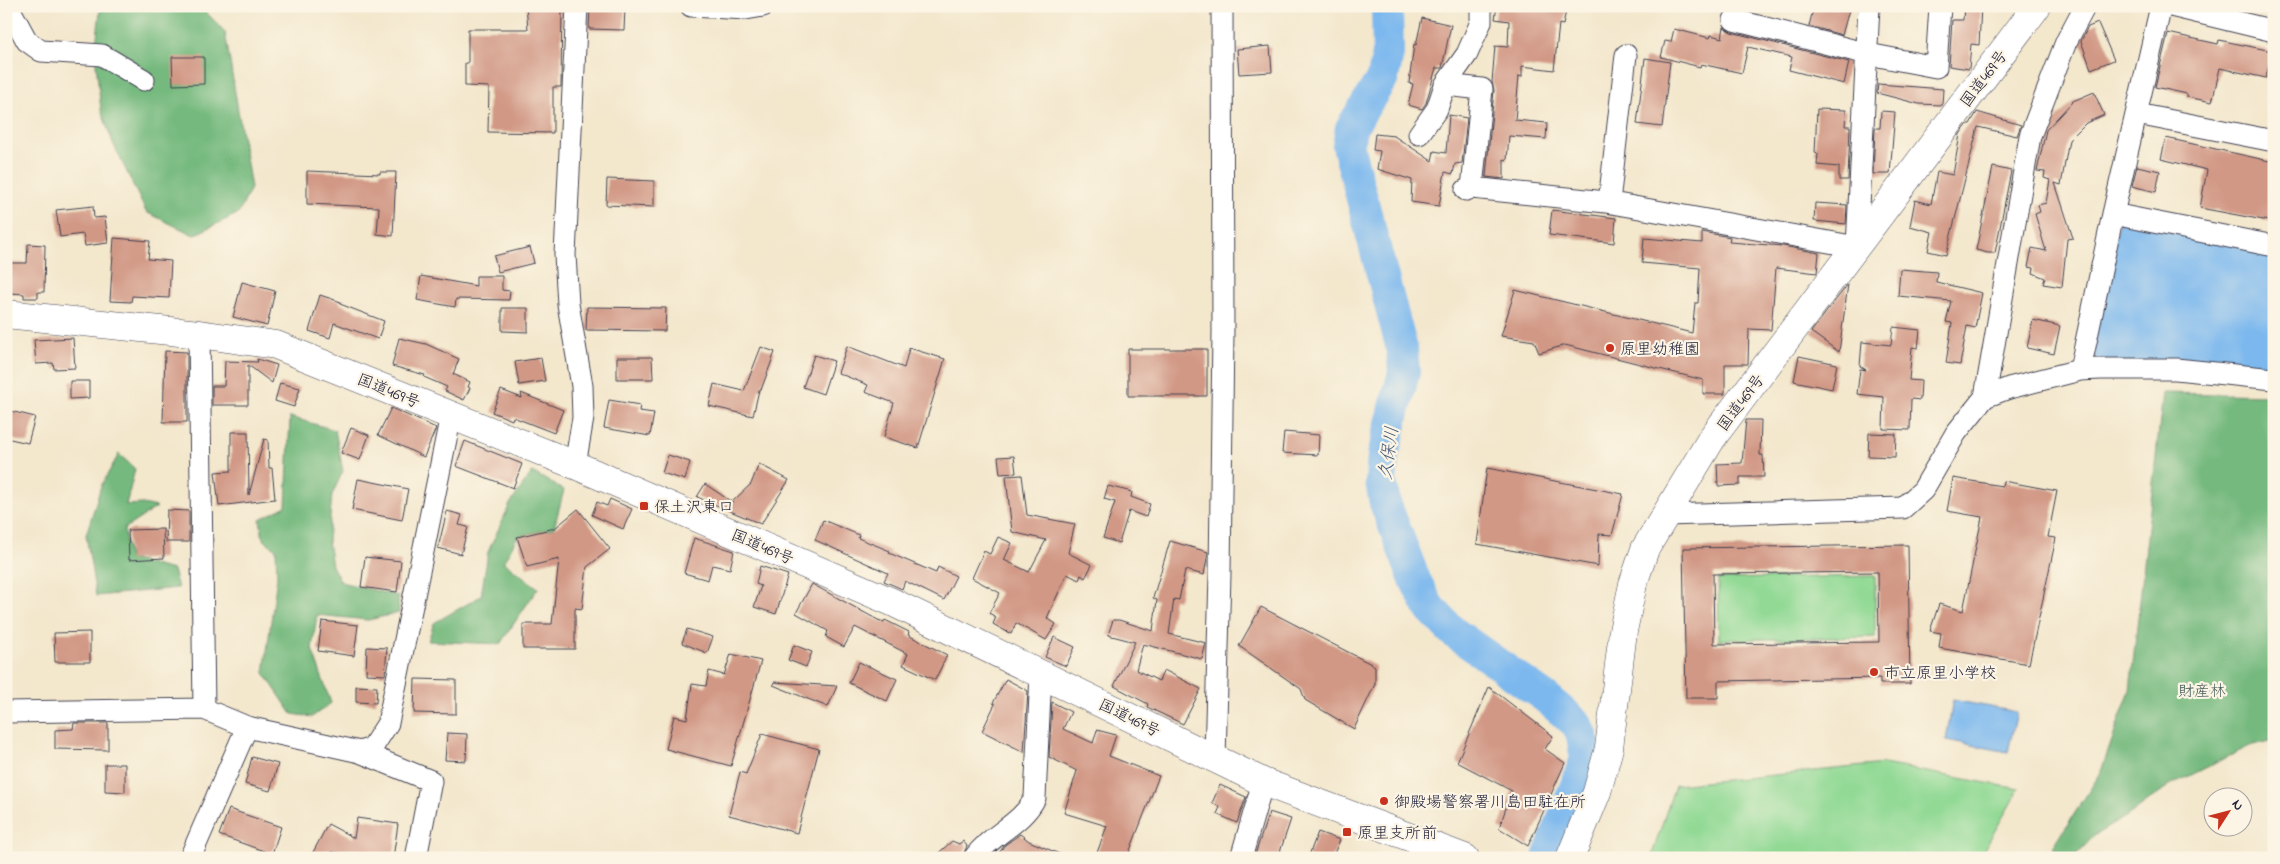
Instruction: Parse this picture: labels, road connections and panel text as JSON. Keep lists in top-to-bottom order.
{
  "streets": {
    "highway": ["国道469号"]
  },
  "water": ["久保川"],
  "parks": ["財産林"],
  "places": {
    "other": ["原里幼稚園", "市立原里小学校", "御殿場警察署川島田駐在所"],
    "transit": ["保土沢東口", "原里支所前"]
  },
  "north": "top right"
}
